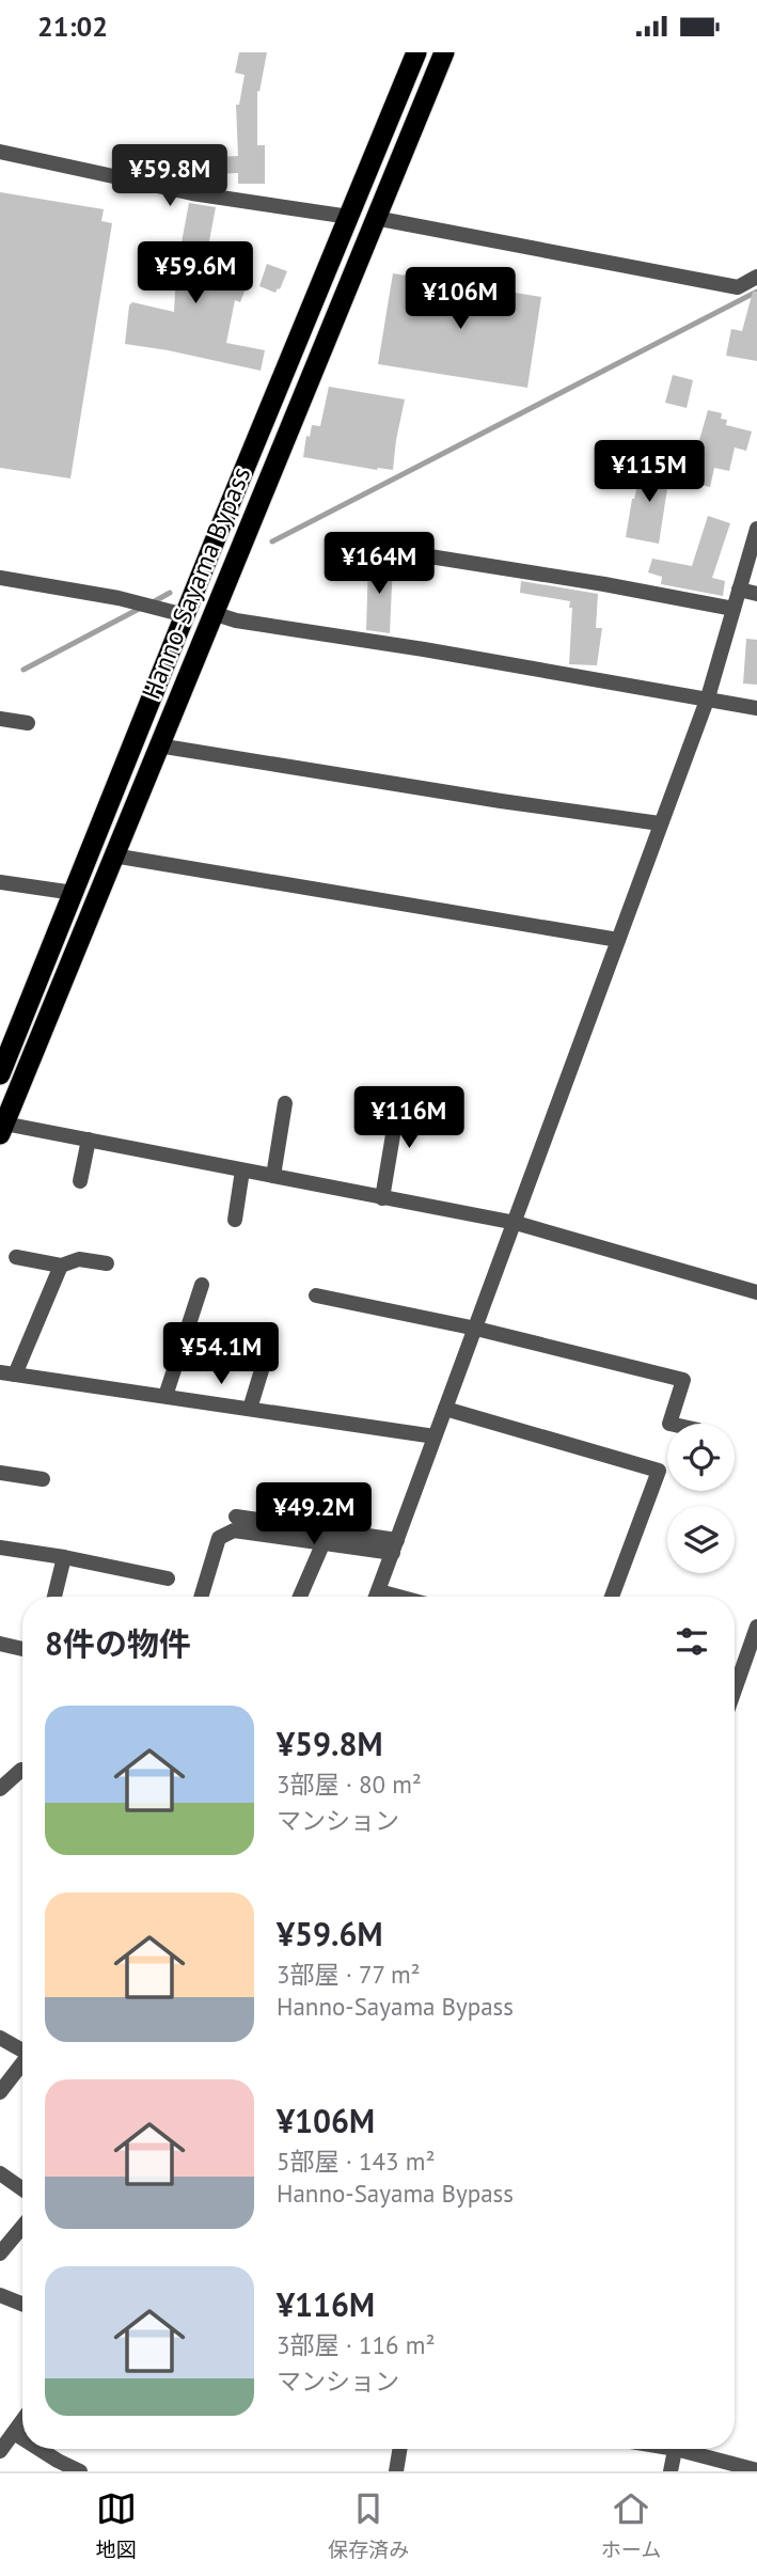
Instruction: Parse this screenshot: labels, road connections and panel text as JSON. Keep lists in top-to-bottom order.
{
  "streets": {
    "highway": ["Hanno-Sayama Bypass"]
  },
  "page": {
    "status": "21:02",
    "price": [
      "¥59.8M",
      "¥59.6M",
      "¥106M",
      "¥115M",
      "¥164M",
      "¥116M",
      "¥54.1M",
      "¥49.2M"
    ],
    "heading": "8件の物件",
    "list": [
      {
        "name": "¥59.8M",
        "note": "3部屋 · 80 m² · マンション"
      },
      {
        "name": "¥59.6M",
        "note": "3部屋 · 77 m² · Hanno-Sayama Bypass"
      },
      {
        "name": "¥106M",
        "note": "5部屋 · 143 m² · Hanno-Sayama Bypass"
      },
      {
        "name": "¥116M",
        "note": "3部屋 · 116 m² · マンション"
      }
    ],
    "tabs": ["地図", "保存済み", "ホーム"]
  }
}
